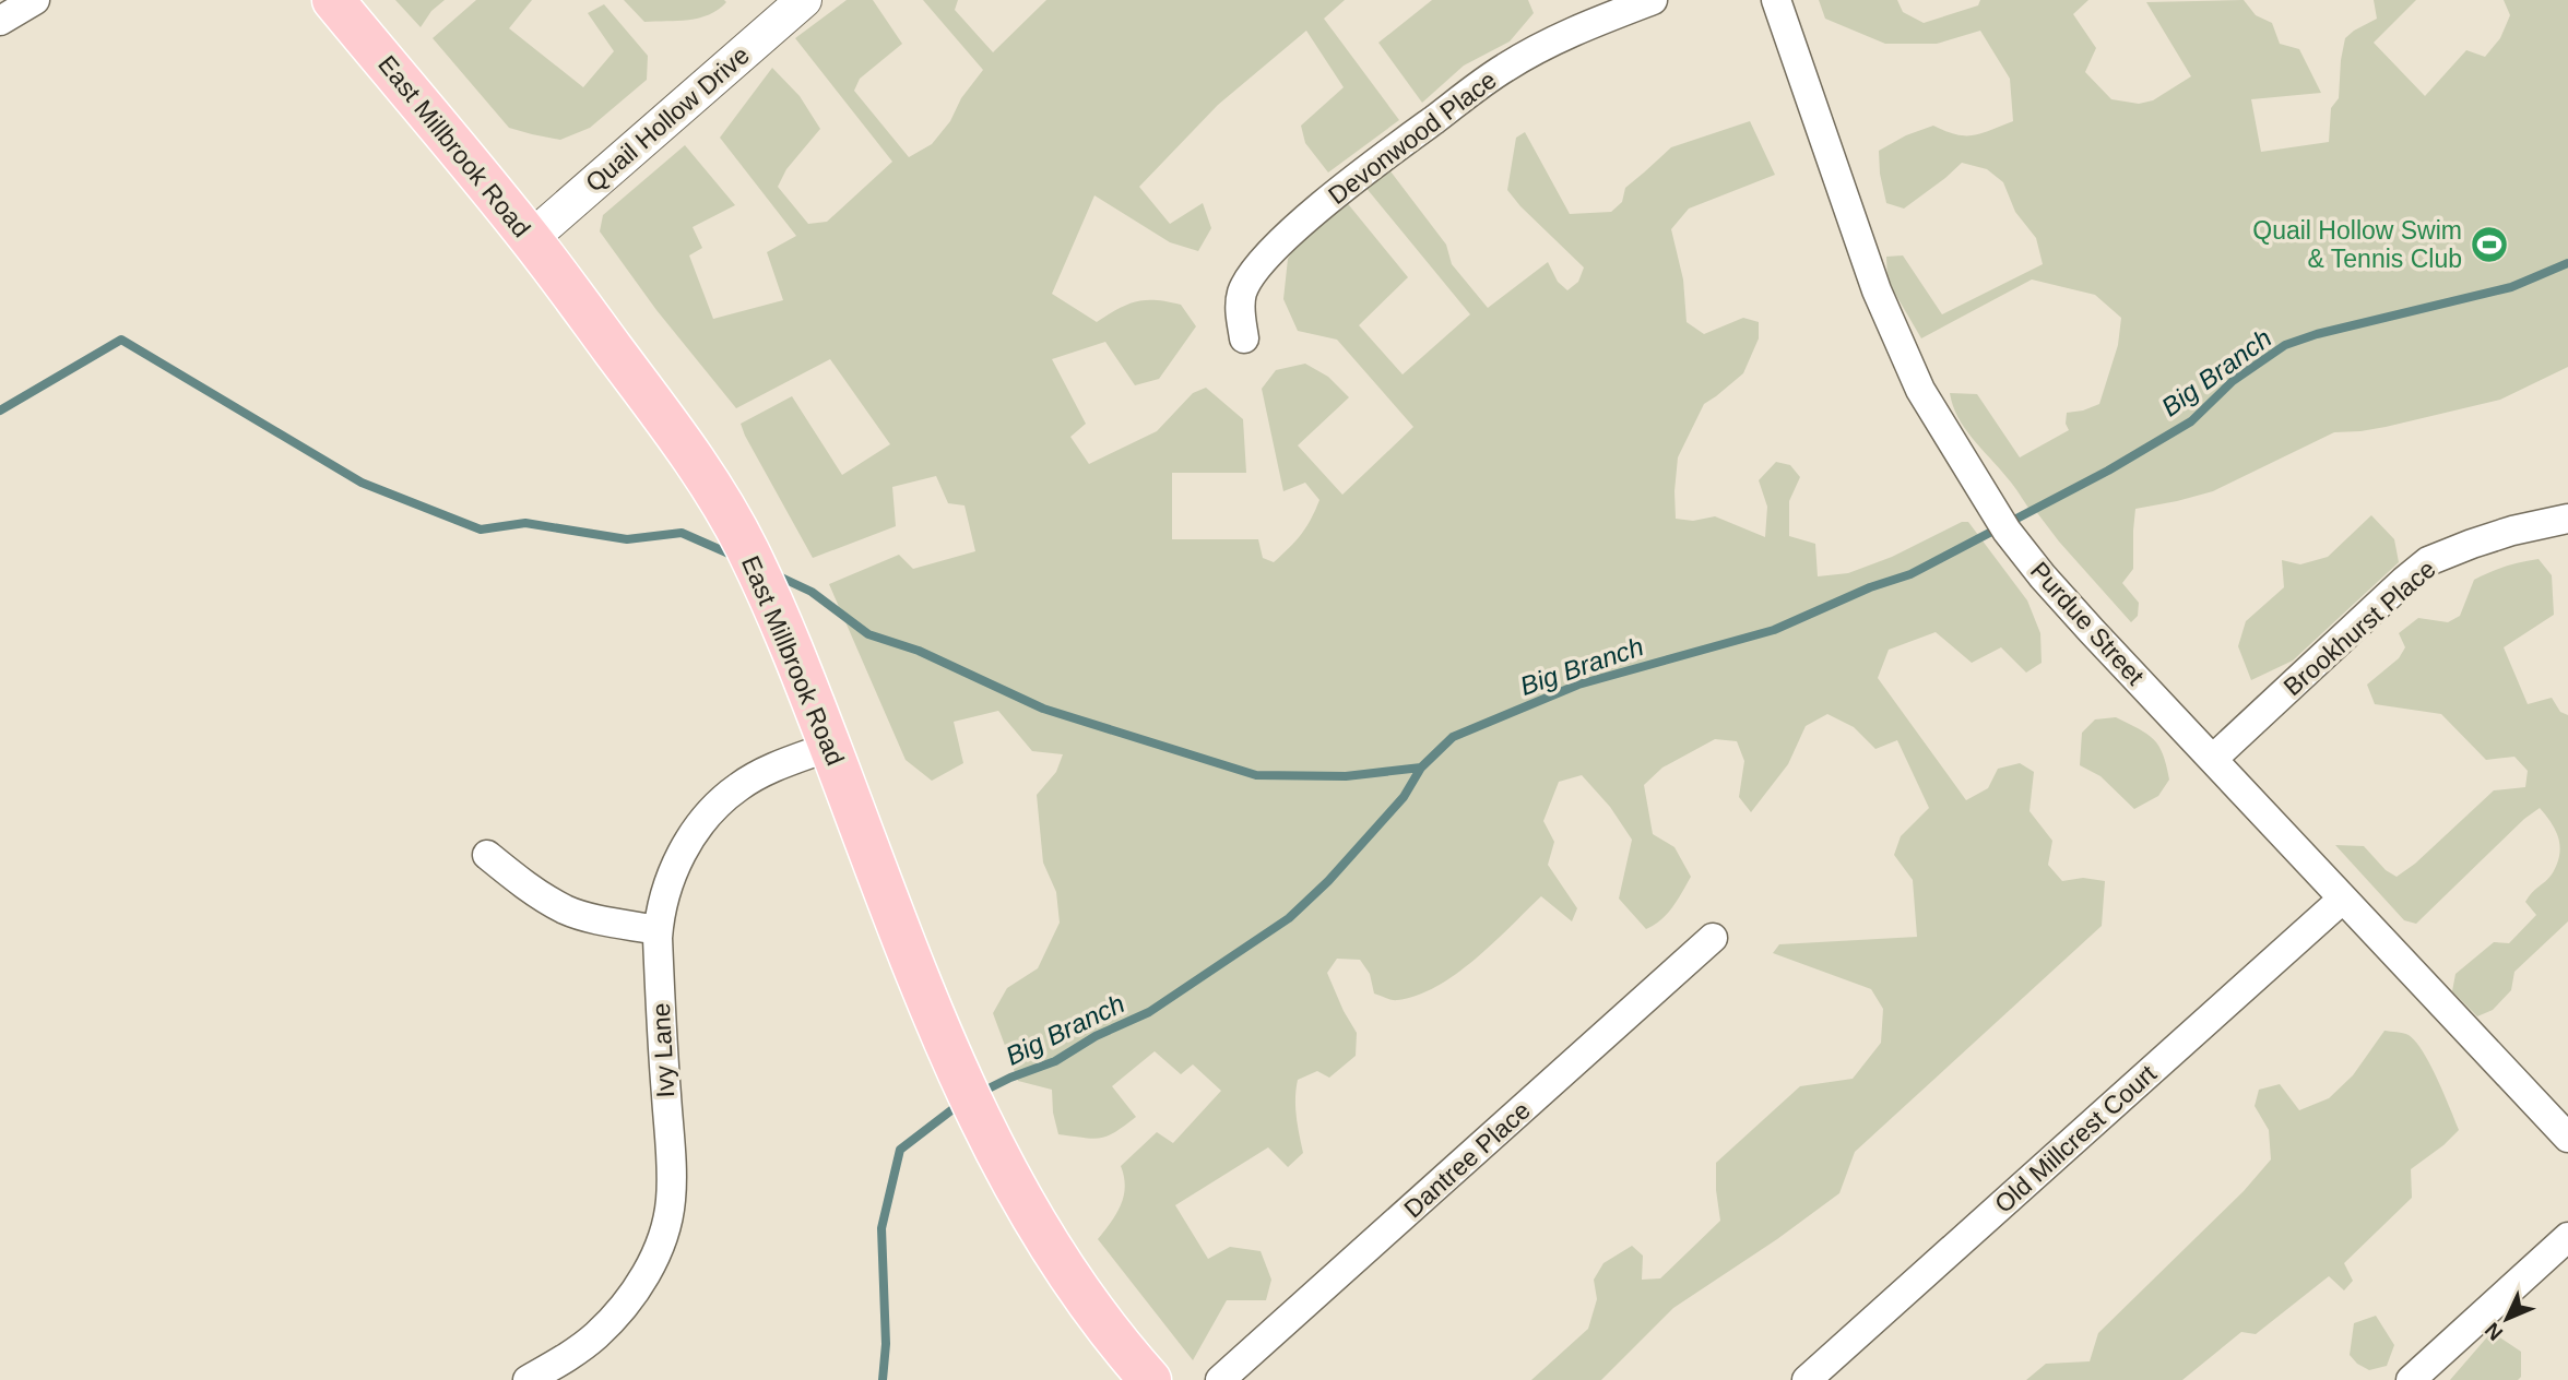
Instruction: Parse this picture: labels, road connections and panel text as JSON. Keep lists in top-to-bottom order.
{
  "streets": {
    "main road": ["East Millbrook Road"],
    "street": [
      "Quail Hollow Drive",
      "Devonwood Place",
      "Purdue Street",
      "Brookhurst Place",
      "Ivy Lane",
      "Old Millcrest Court",
      "Dantree Place"
    ]
  },
  "crossings": [
    ["Quail Hollow Drive", "East Millbrook Road"],
    ["East Millbrook Road", "Ivy Lane"],
    ["Purdue Street", "Brookhurst Place"],
    ["Purdue Street", "Old Millcrest Court"]
  ],
  "water": ["Big Branch"],
  "places": {
    "sports": ["Quail Hollow Swim & Tennis Club"]
  },
  "north": "bottom left"
}
